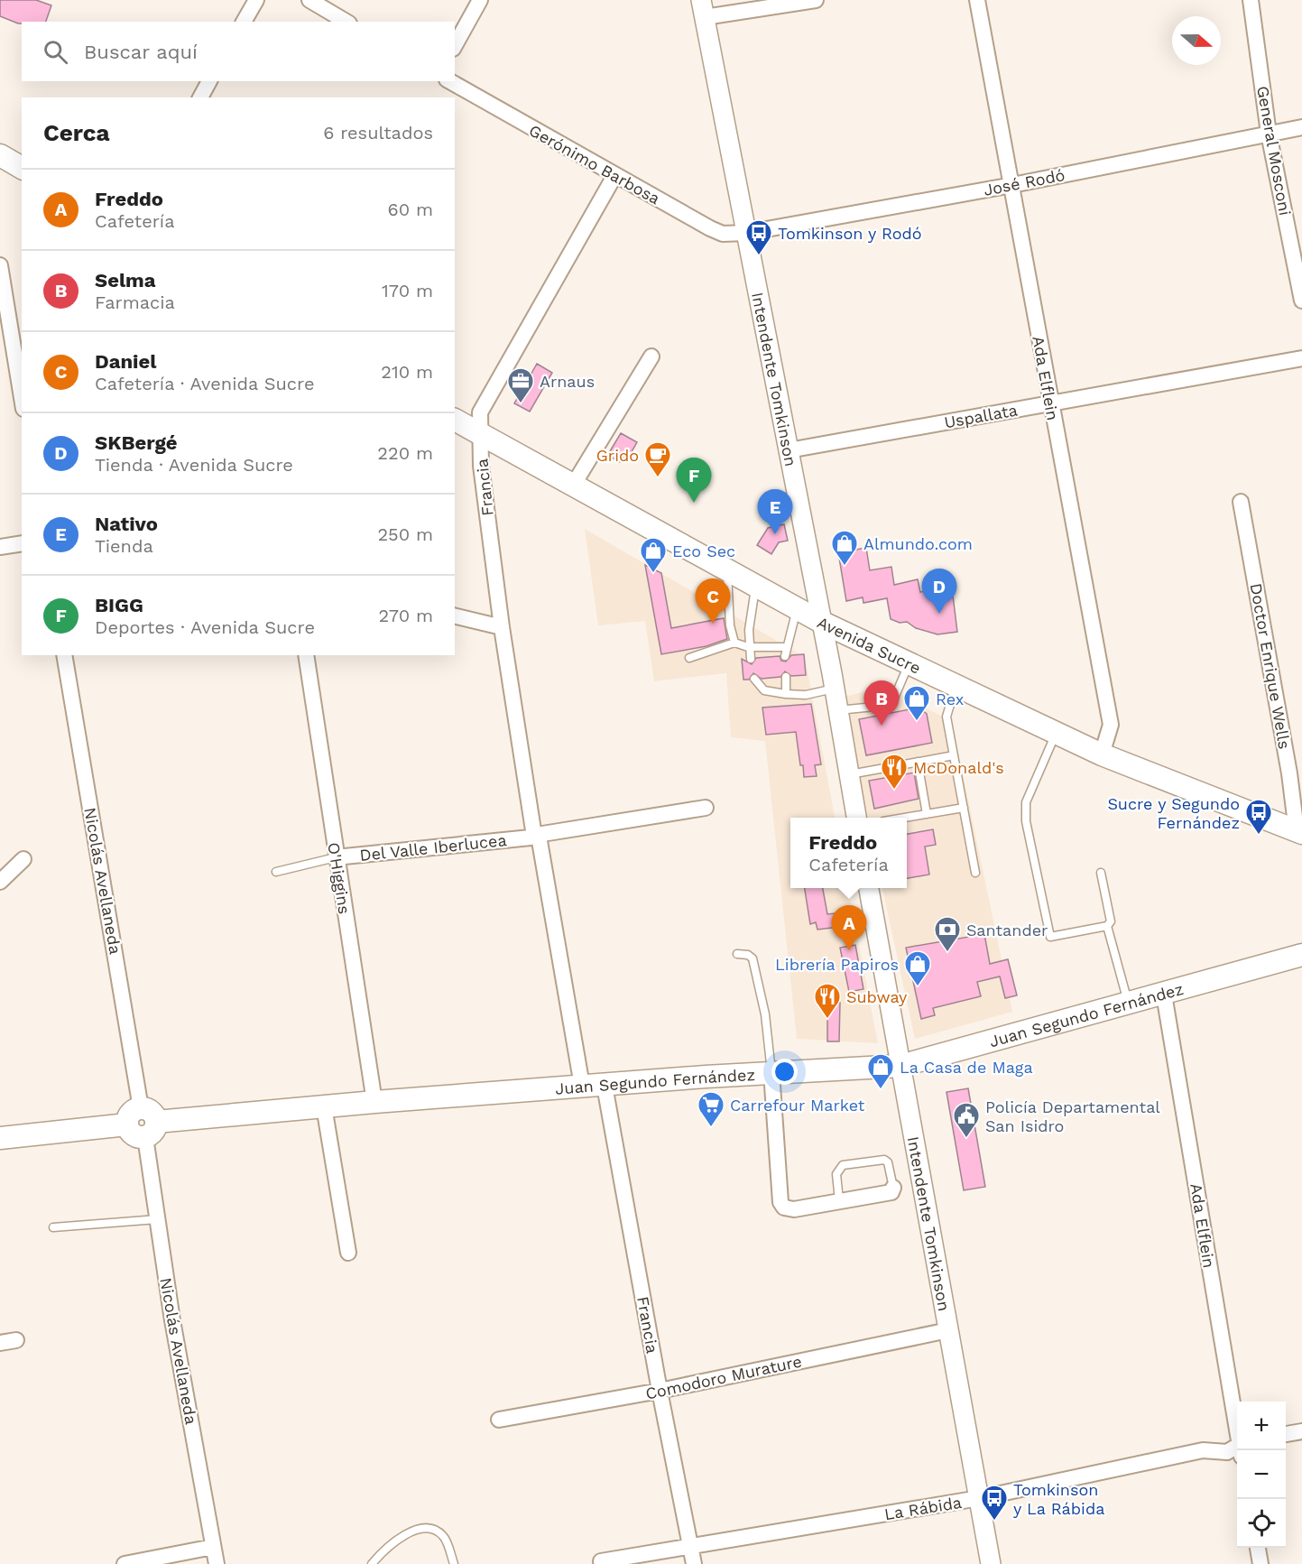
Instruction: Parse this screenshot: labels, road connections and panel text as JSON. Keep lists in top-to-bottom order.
{
  "streets": {
    "main road": ["Avenida Sucre", "Juan Segundo Fernández"],
    "street": [
      "General Mosconi",
      "Gerónimo Barbosa",
      "José Rodó",
      "Ada Elflein",
      "Intendente Tomkinson",
      "Uspallata",
      "Francia",
      "Doctor Enrique Wells",
      "Del Valle Iberlucea",
      "O'Higgins",
      "Nicolás Avellaneda",
      "Comodoro Murature",
      "La Rábida"
    ]
  },
  "crossings": [
    ["General Mosconi", "José Rodó"],
    ["Gerónimo Barbosa", "José Rodó"],
    ["Gerónimo Barbosa", "Intendente Tomkinson"],
    ["Gerónimo Barbosa", "Francia"],
    ["José Rodó", "Ada Elflein"],
    ["José Rodó", "Intendente Tomkinson"],
    ["Ada Elflein", "Uspallata"],
    ["Ada Elflein", "Avenida Sucre"],
    ["Ada Elflein", "Juan Segundo Fernández"],
    ["Intendente Tomkinson", "Uspallata"],
    ["Intendente Tomkinson", "Avenida Sucre"],
    ["Intendente Tomkinson", "Juan Segundo Fernández"],
    ["Intendente Tomkinson", "Comodoro Murature"],
    ["Intendente Tomkinson", "La Rábida"],
    ["Francia", "Avenida Sucre"],
    ["Francia", "Del Valle Iberlucea"],
    ["Francia", "Juan Segundo Fernández"],
    ["Francia", "Comodoro Murature"],
    ["Francia", "La Rábida"],
    ["Avenida Sucre", "Doctor Enrique Wells"],
    ["Del Valle Iberlucea", "O'Higgins"],
    ["O'Higgins", "Juan Segundo Fernández"],
    ["Nicolás Avellaneda", "Juan Segundo Fernández"]
  ],
  "places": {
    "bus stop": ["Tomkinson y Rodó", "Sucre y Segundo Fernández", "Tomkinson y La Rábida"],
    "office": ["Arnaus"],
    "cafe": ["Grido"],
    "shop": [
      "Almundo.com",
      "Eco Sec",
      "Rex",
      "Librería Papiros",
      "La Casa de Maga"
    ],
    "restaurant": ["McDonald's", "Subway"],
    "bank": ["Santander"],
    "supermarket": ["Carrefour Market"],
    "public building": ["Policía Departamental San Isidro"]
  },
  "north": "right",
  "page": {
    "search": "Buscar aquí",
    "heading": ["Cerca", "6 resultados"],
    "list": [
      {
        "mark": "A",
        "name": "Freddo",
        "note": "Cafetería",
        "value": "60 m"
      },
      {
        "mark": "B",
        "name": "Selma",
        "note": "Farmacia",
        "value": "170 m"
      },
      {
        "mark": "C",
        "name": "Daniel",
        "note": "Cafetería · Avenida Sucre",
        "value": "210 m"
      },
      {
        "mark": "D",
        "name": "SKBergé",
        "note": "Tienda · Avenida Sucre",
        "value": "220 m"
      },
      {
        "mark": "E",
        "name": "Nativo",
        "note": "Tienda",
        "value": "250 m"
      },
      {
        "mark": "F",
        "name": "BIGG",
        "note": "Deportes · Avenida Sucre",
        "value": "270 m"
      }
    ],
    "pins": [
      "F",
      "E",
      "D",
      "C",
      "B",
      "A"
    ],
    "popup": ["Freddo", "Cafetería"],
    "map_buttons": ["+", "−"]
  }
}
